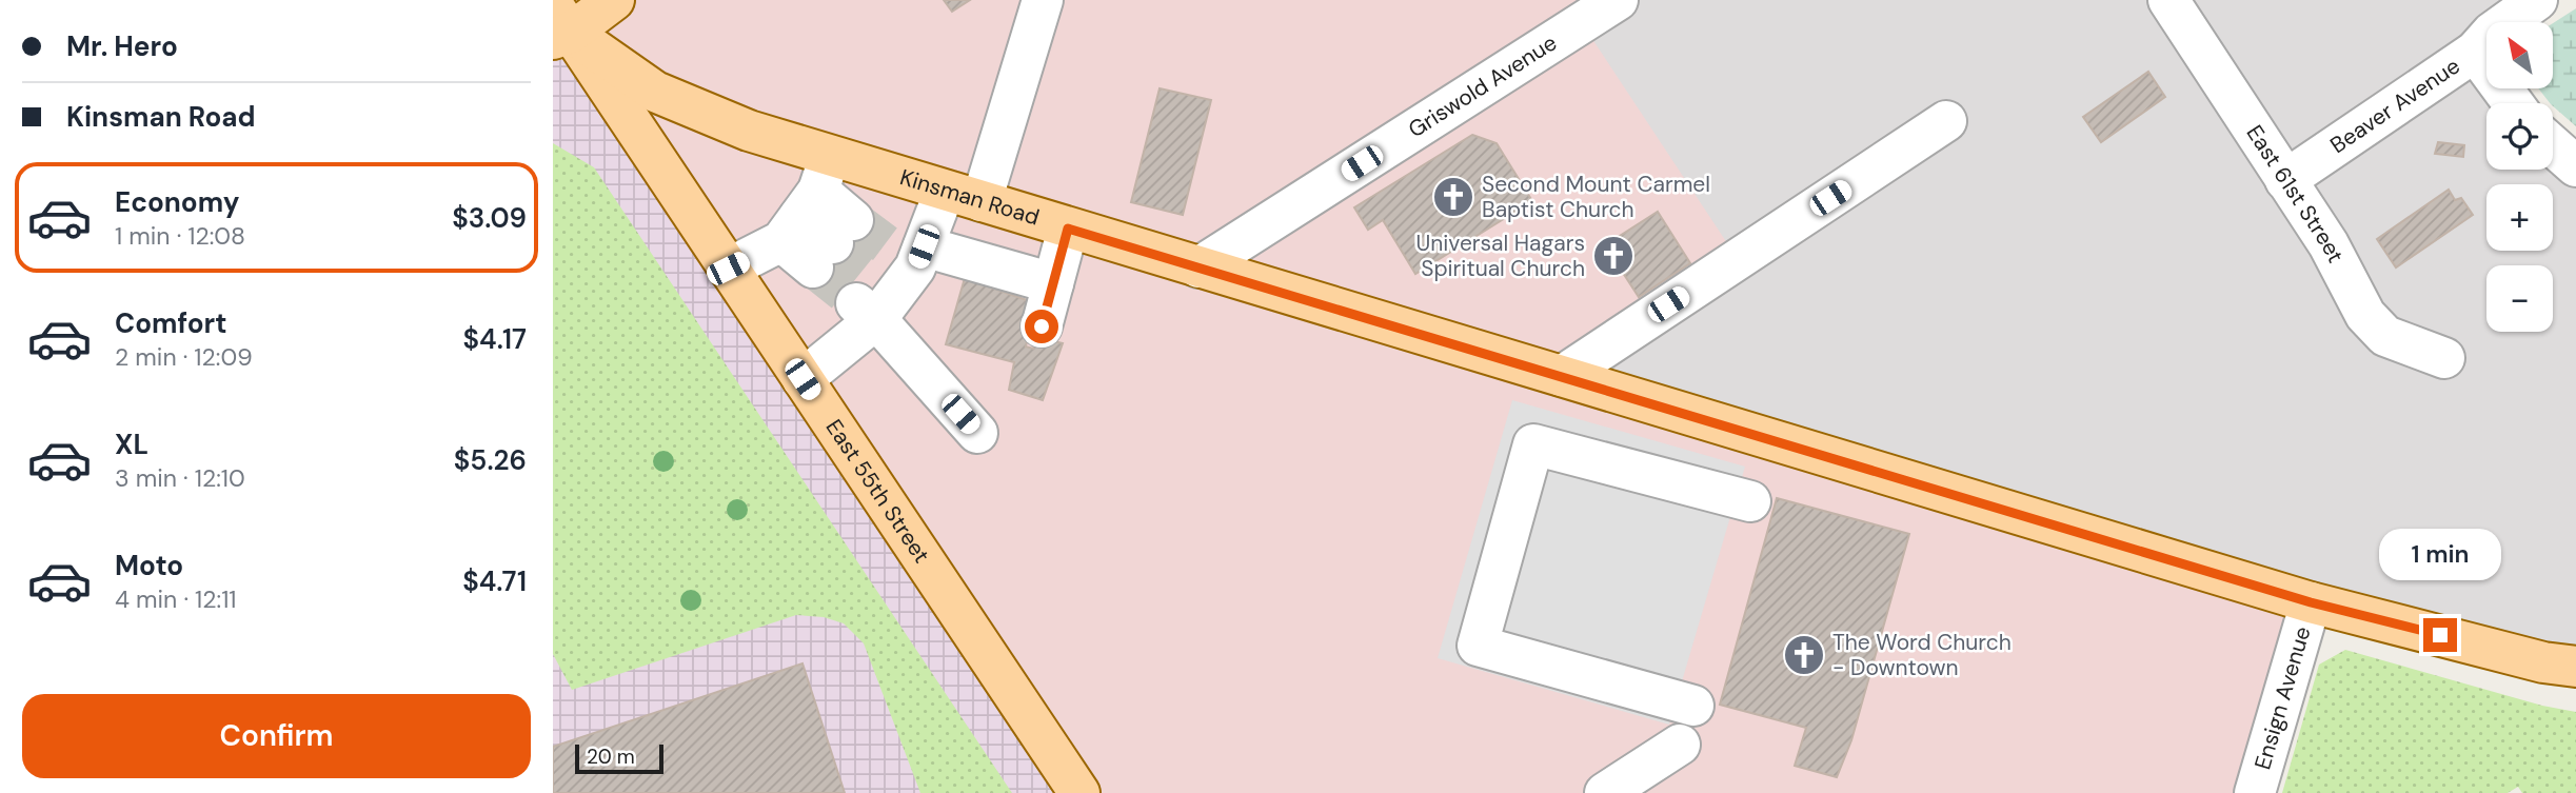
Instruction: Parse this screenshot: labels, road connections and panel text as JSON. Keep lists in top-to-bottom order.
{
  "streets": {
    "main road": ["Kinsman Road", "East 55th Street"],
    "street": [
      "Griswold Avenue",
      "Beaver Avenue",
      "East 61st Street",
      "Ensign Avenue"
    ]
  },
  "crossings": [
    ["Griswold Avenue", "Kinsman Road"],
    ["Beaver Avenue", "East 61st Street"],
    ["Kinsman Road", "East 55th Street"],
    ["Kinsman Road", "Ensign Avenue"]
  ],
  "places": {
    "church": ["Second Mount Carmel Baptist Church", "Universal Hagars Spiritual Church", "The Word Church - Downtown"]
  },
  "scale_bar": "20 m",
  "north": "top left",
  "page": {
    "banner": ["Mr. Hero", "Kinsman Road"],
    "map_buttons": ["+", "−"],
    "list": [
      {
        "name": "Economy",
        "note": "1 min · 12:08",
        "value": "$3.09"
      },
      {
        "name": "Comfort",
        "note": "2 min · 12:09",
        "value": "$4.17"
      },
      {
        "name": "XL",
        "note": "3 min · 12:10",
        "value": "$5.26"
      },
      {
        "name": "Moto",
        "note": "4 min · 12:11",
        "value": "$4.71"
      }
    ],
    "bubble": "1 min",
    "buttons": "Confirm",
    "scale": "20 m"
  }
}
